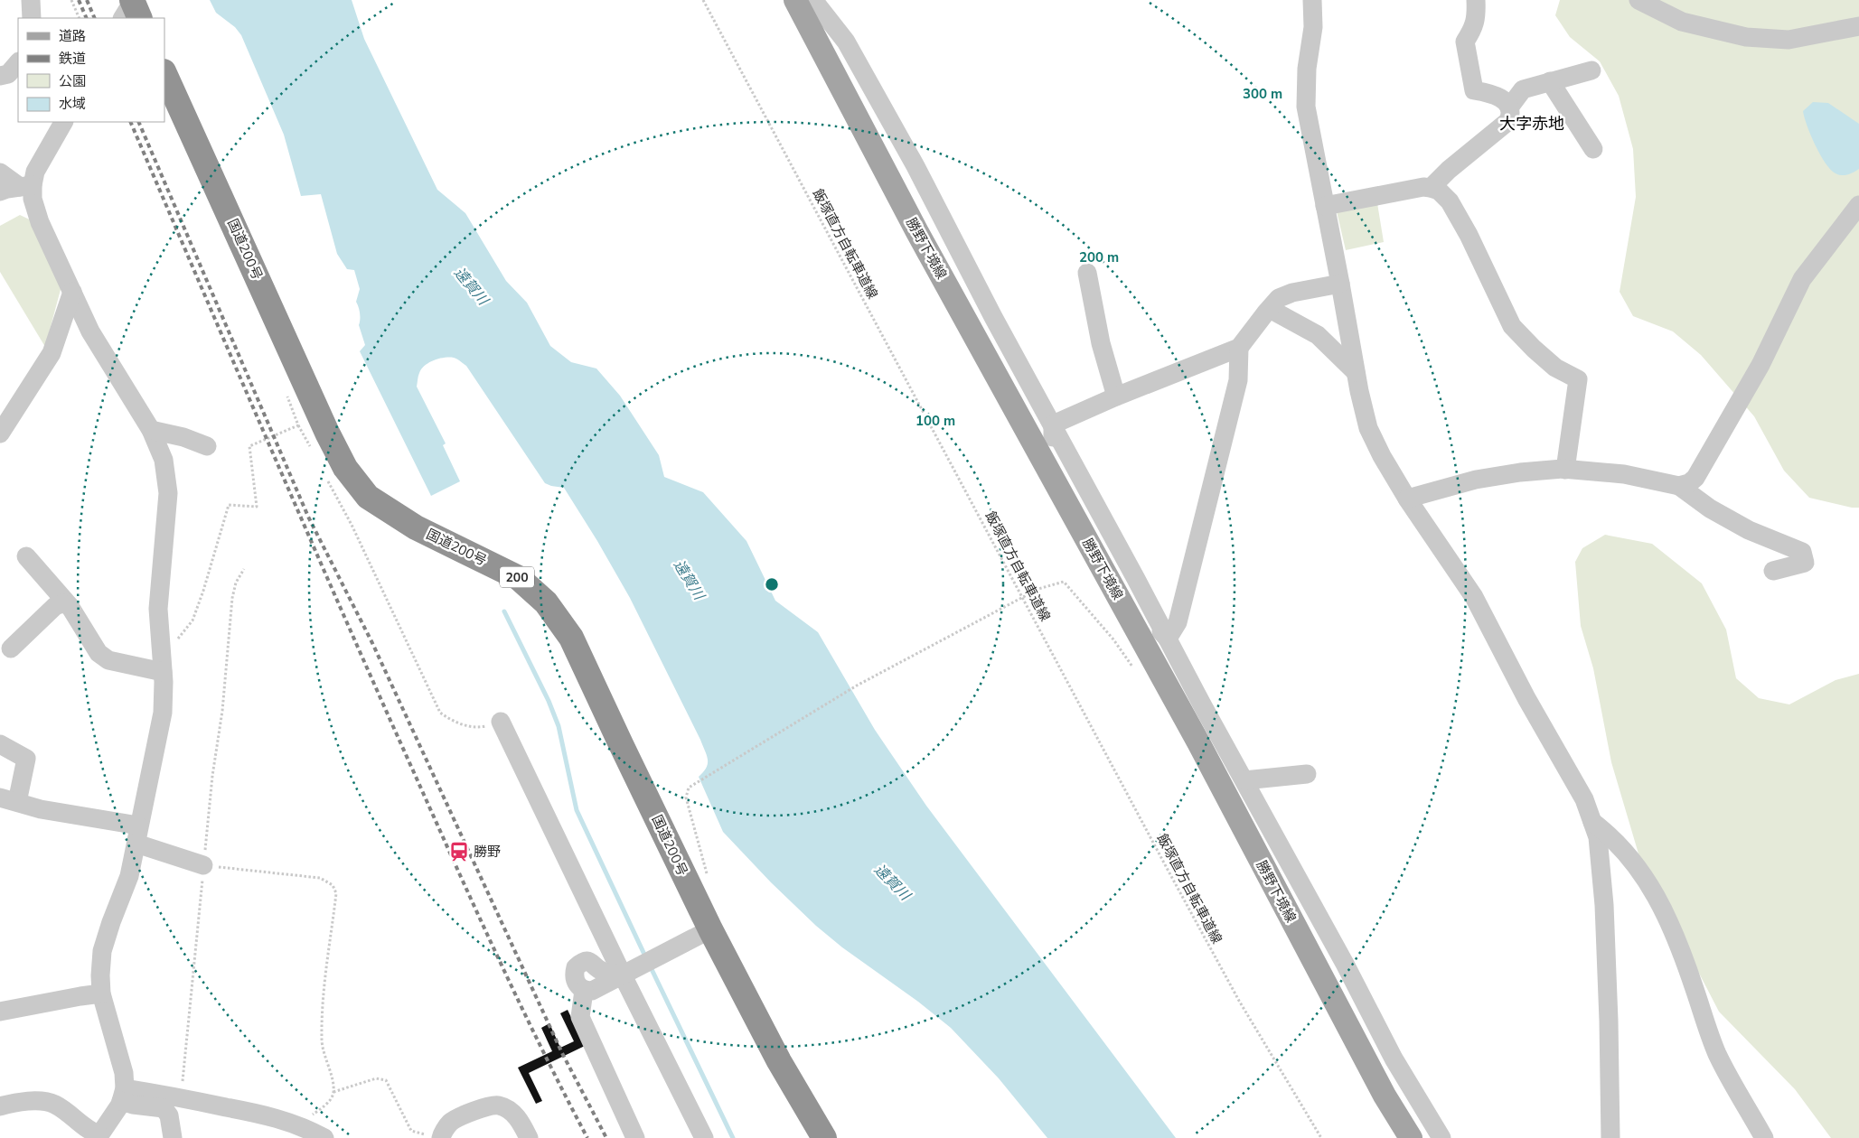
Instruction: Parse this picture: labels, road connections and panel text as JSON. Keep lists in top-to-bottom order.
{
  "streets": {
    "highway": ["国道200号", "200"],
    "main road": ["勝野下境線"],
    "path": ["飯塚直方自転車道線"]
  },
  "districts": ["大字赤地"],
  "water": ["遠賀川"],
  "places": {
    "station": ["勝野"]
  },
  "legend": [
    "道路",
    "鉄道",
    "公園",
    "水域"
  ],
  "rings": ["300 m", "200 m", "100 m"]
}
